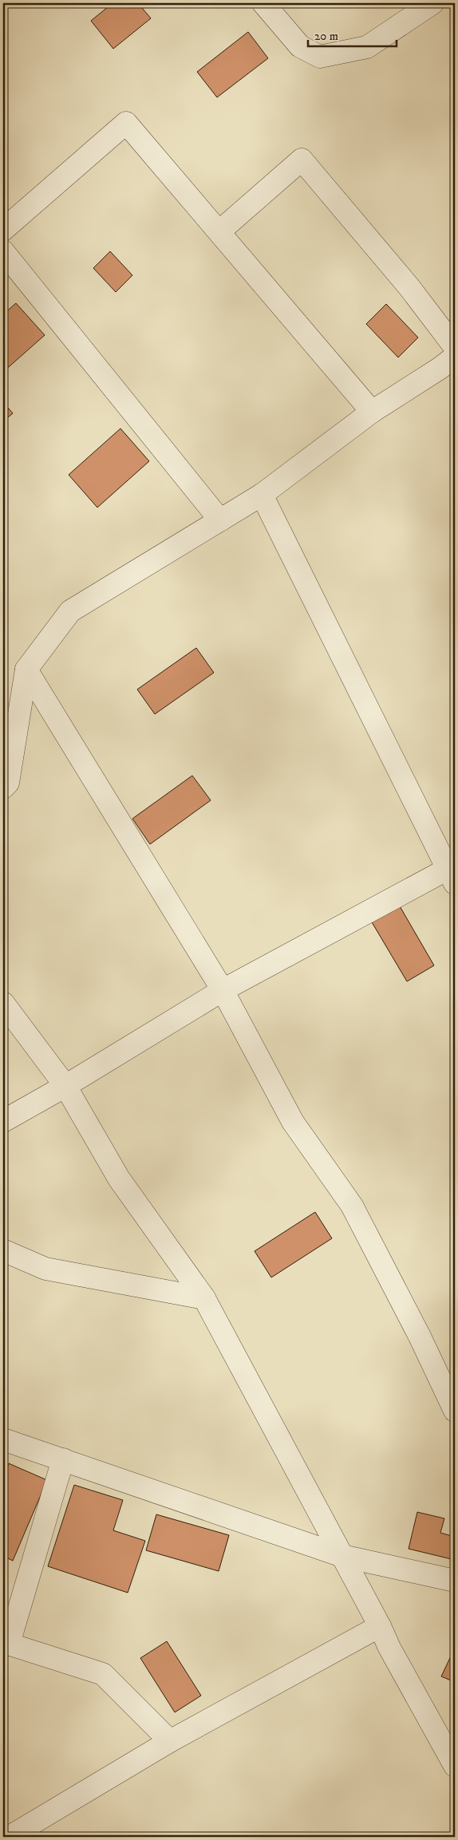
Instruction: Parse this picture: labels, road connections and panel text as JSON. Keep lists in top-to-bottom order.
{
  "scale_bar": "20 m"
}
